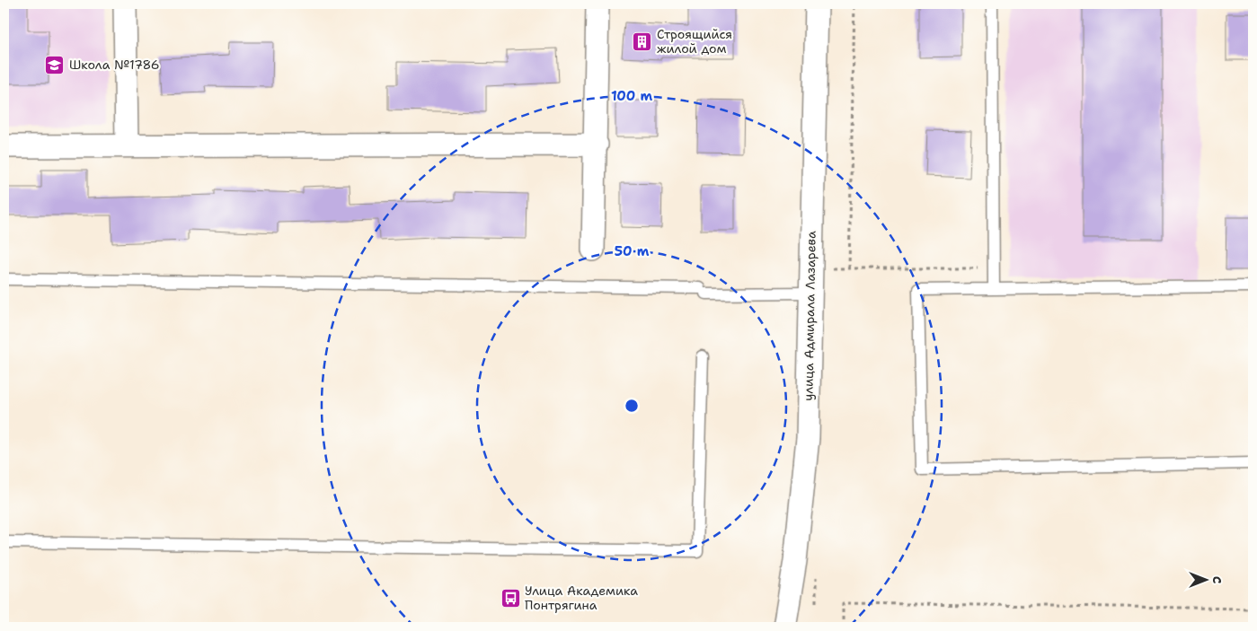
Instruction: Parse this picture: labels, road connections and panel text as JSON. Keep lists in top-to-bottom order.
{
  "streets": {
    "street": ["улица Адмирала Лазарева"]
  },
  "places": {
    "building": ["Строящийся жилой дом"],
    "school or university": ["Школа №1786"],
    "bus stop": ["Улица Академика Понтрягина"]
  },
  "north": "right",
  "rings": ["100 m", "50 m"]
}
